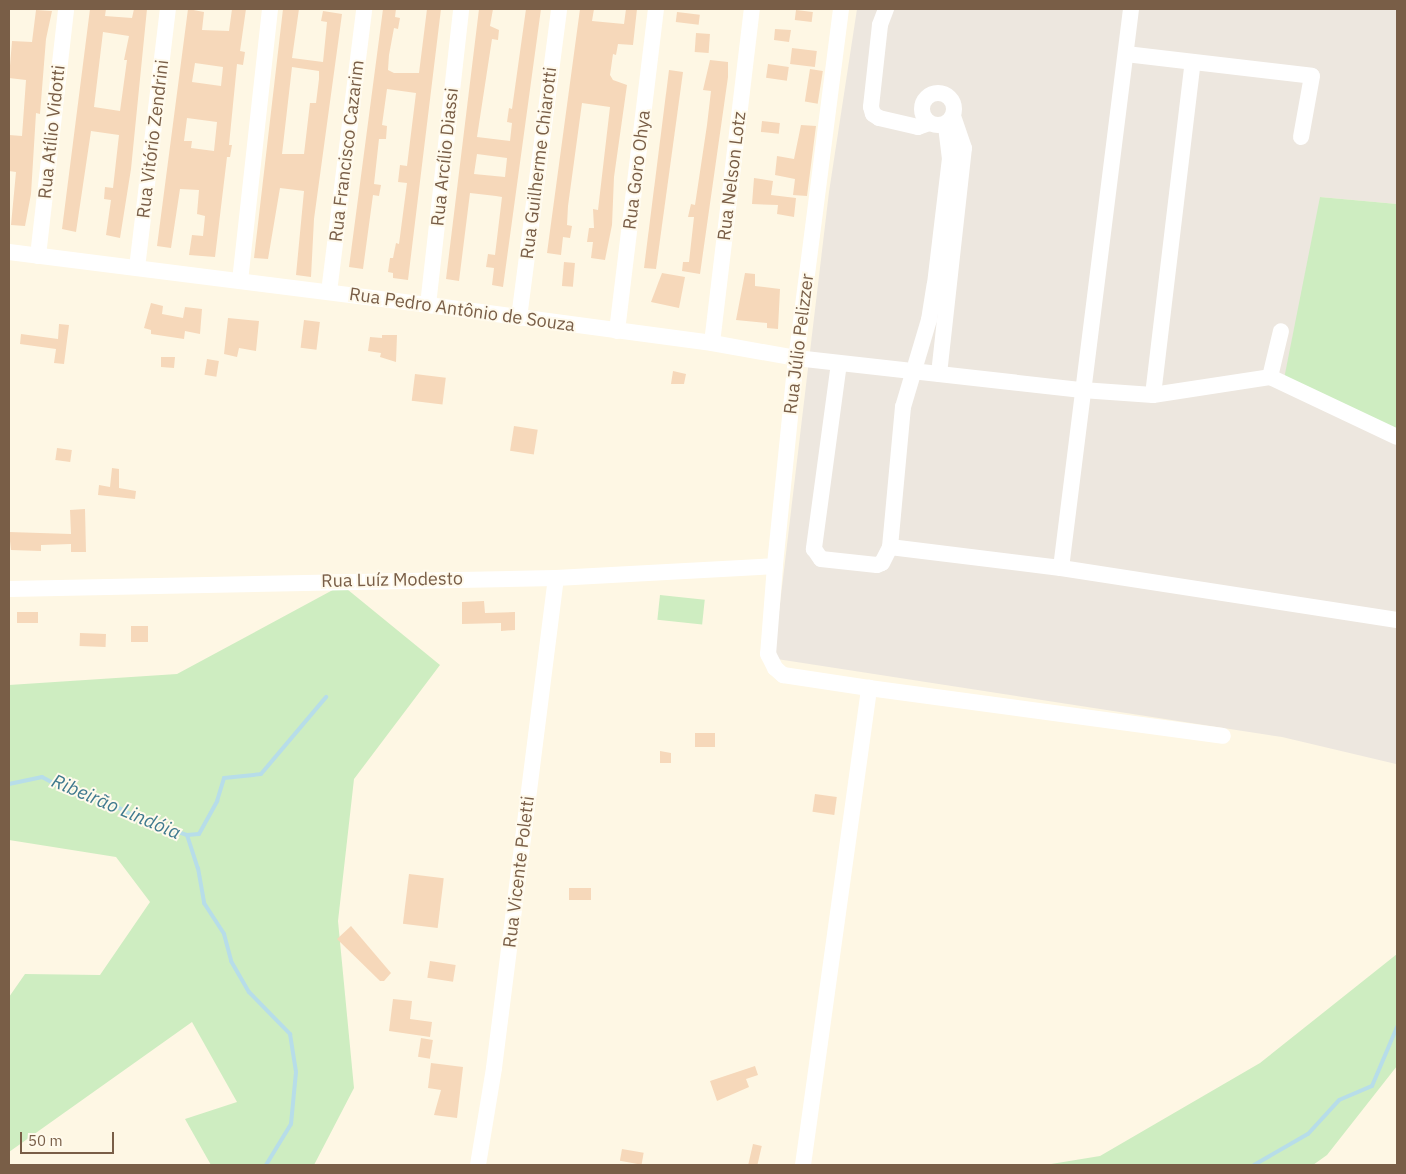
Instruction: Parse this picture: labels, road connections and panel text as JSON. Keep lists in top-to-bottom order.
{
  "streets": {
    "street": [
      "Rua Atílio Vidotti",
      "Rua Vitório Zendrini",
      "Rua Francisco Cazarim",
      "Rua Arcílio Diassi",
      "Rua Guilherme Chiarotti",
      "Rua Goro Ohya",
      "Rua Nelson Lotz",
      "Rua Pedro Antônio de Souza",
      "Rua Júlio Pelizzer",
      "Rua Luíz Modesto",
      "Rua Vicente Poletti"
    ]
  },
  "crossings": [
    ["Rua Atílio Vidotti", "Rua Pedro Antônio de Souza"],
    ["Rua Vitório Zendrini", "Rua Pedro Antônio de Souza"],
    ["Rua Francisco Cazarim", "Rua Pedro Antônio de Souza"],
    ["Rua Arcílio Diassi", "Rua Pedro Antônio de Souza"],
    ["Rua Guilherme Chiarotti", "Rua Pedro Antônio de Souza"],
    ["Rua Goro Ohya", "Rua Pedro Antônio de Souza"],
    ["Rua Nelson Lotz", "Rua Pedro Antônio de Souza"],
    ["Rua Pedro Antônio de Souza", "Rua Júlio Pelizzer"],
    ["Rua Júlio Pelizzer", "Rua Luíz Modesto"],
    ["Rua Luíz Modesto", "Rua Vicente Poletti"]
  ],
  "water": ["Ribeirão Lindóia"],
  "scale_bar": "50 m"
}
